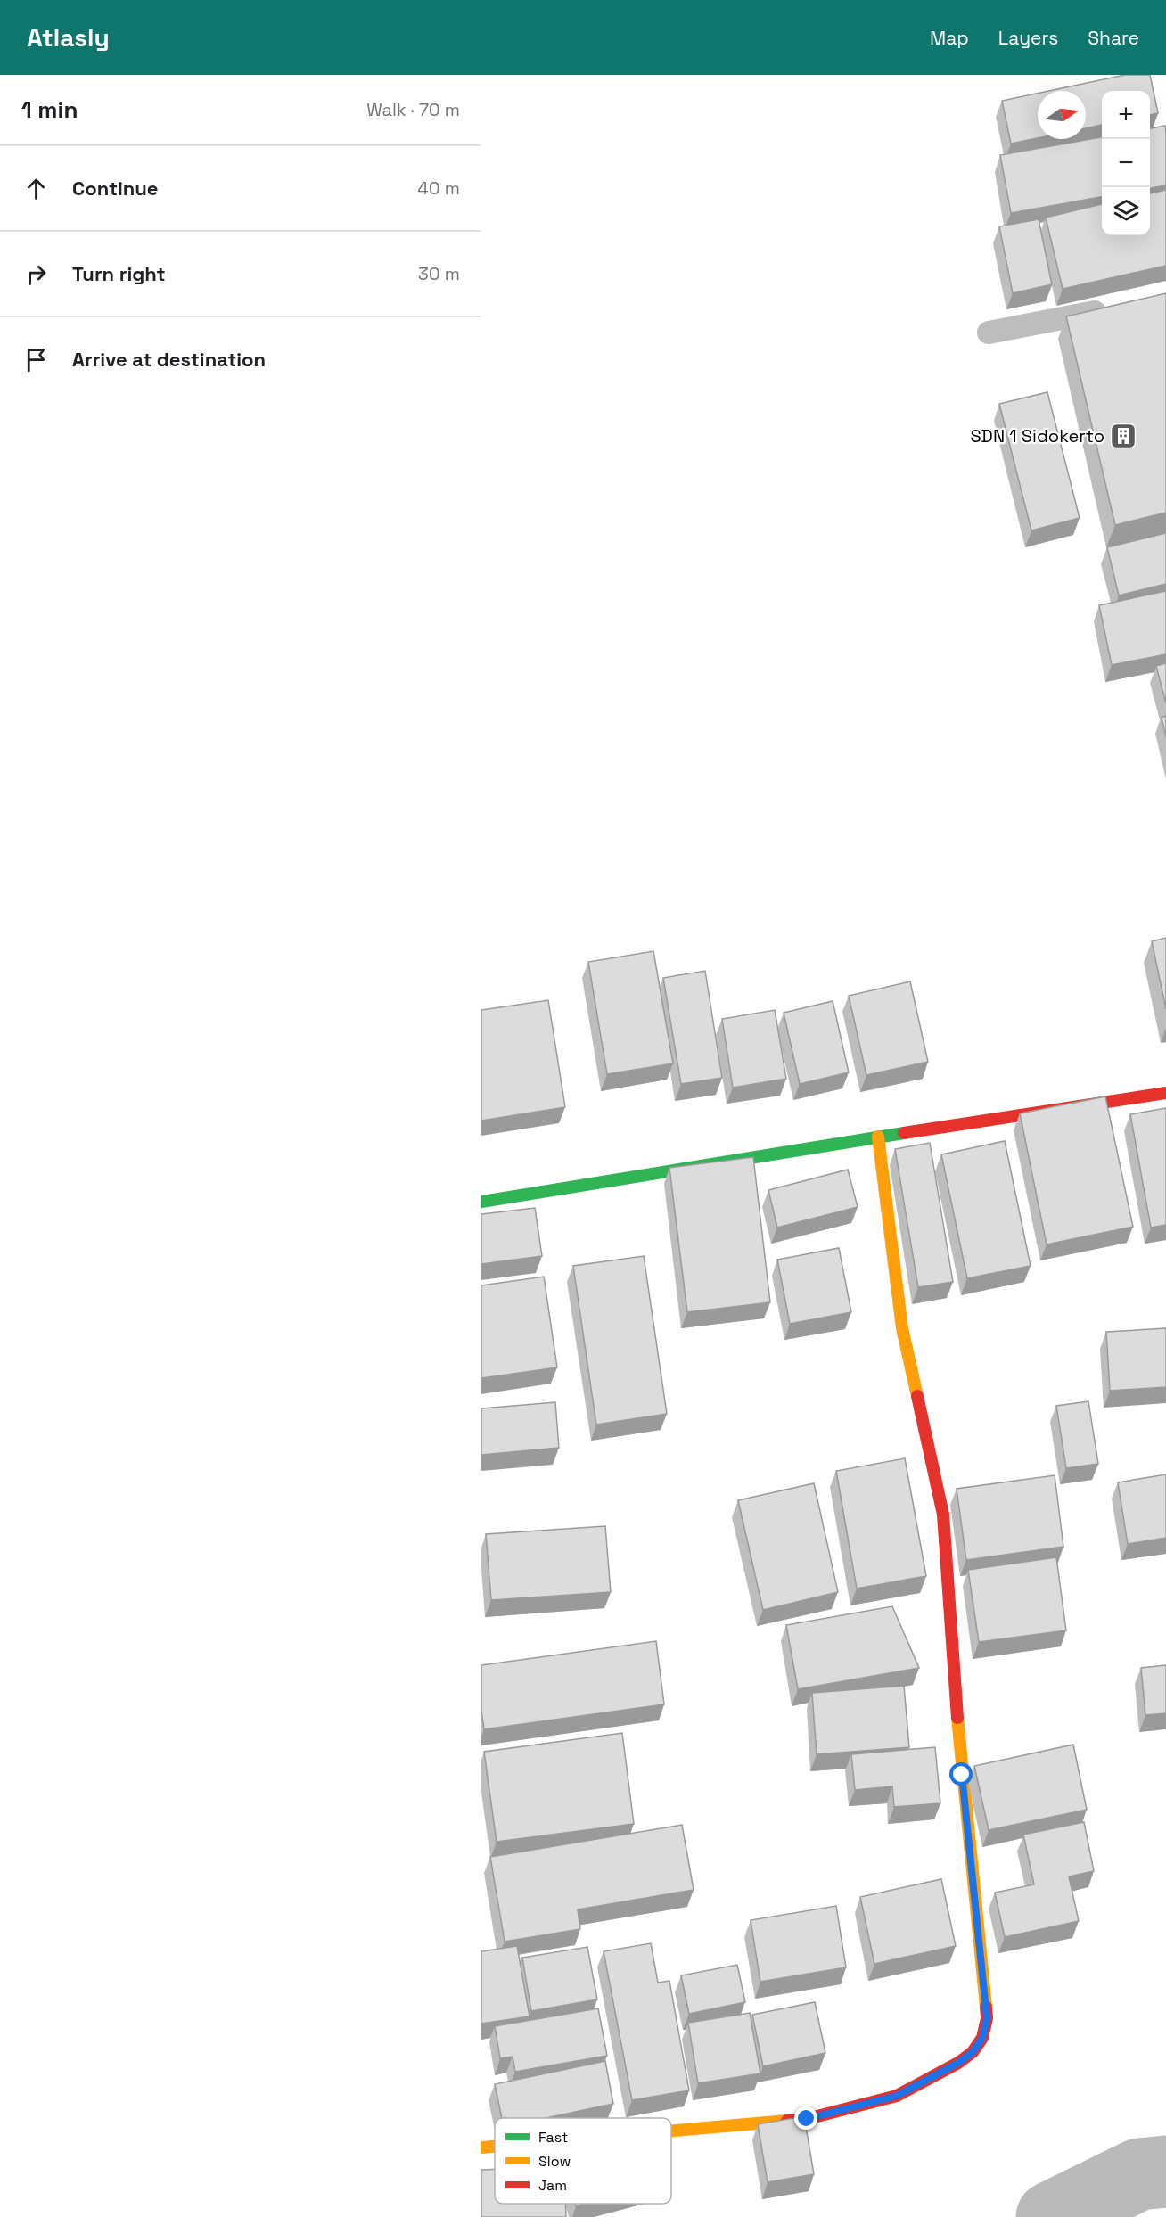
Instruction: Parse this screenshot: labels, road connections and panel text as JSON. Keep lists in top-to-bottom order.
{
  "places": {
    "building": ["SDN 1 Sidokerto"]
  },
  "legend": ["Fast", "Slow", "Jam"],
  "north": "right",
  "page": {
    "header": "Atlasly",
    "nav": ["Map", "Layers", "Share"],
    "heading": ["1 min", "Walk · 70 m"],
    "map_buttons": ["+", "−"],
    "list": [
      ["Continue", "40 m"],
      ["Turn right", "30 m"],
      "Arrive at destination"
    ]
  }
}
